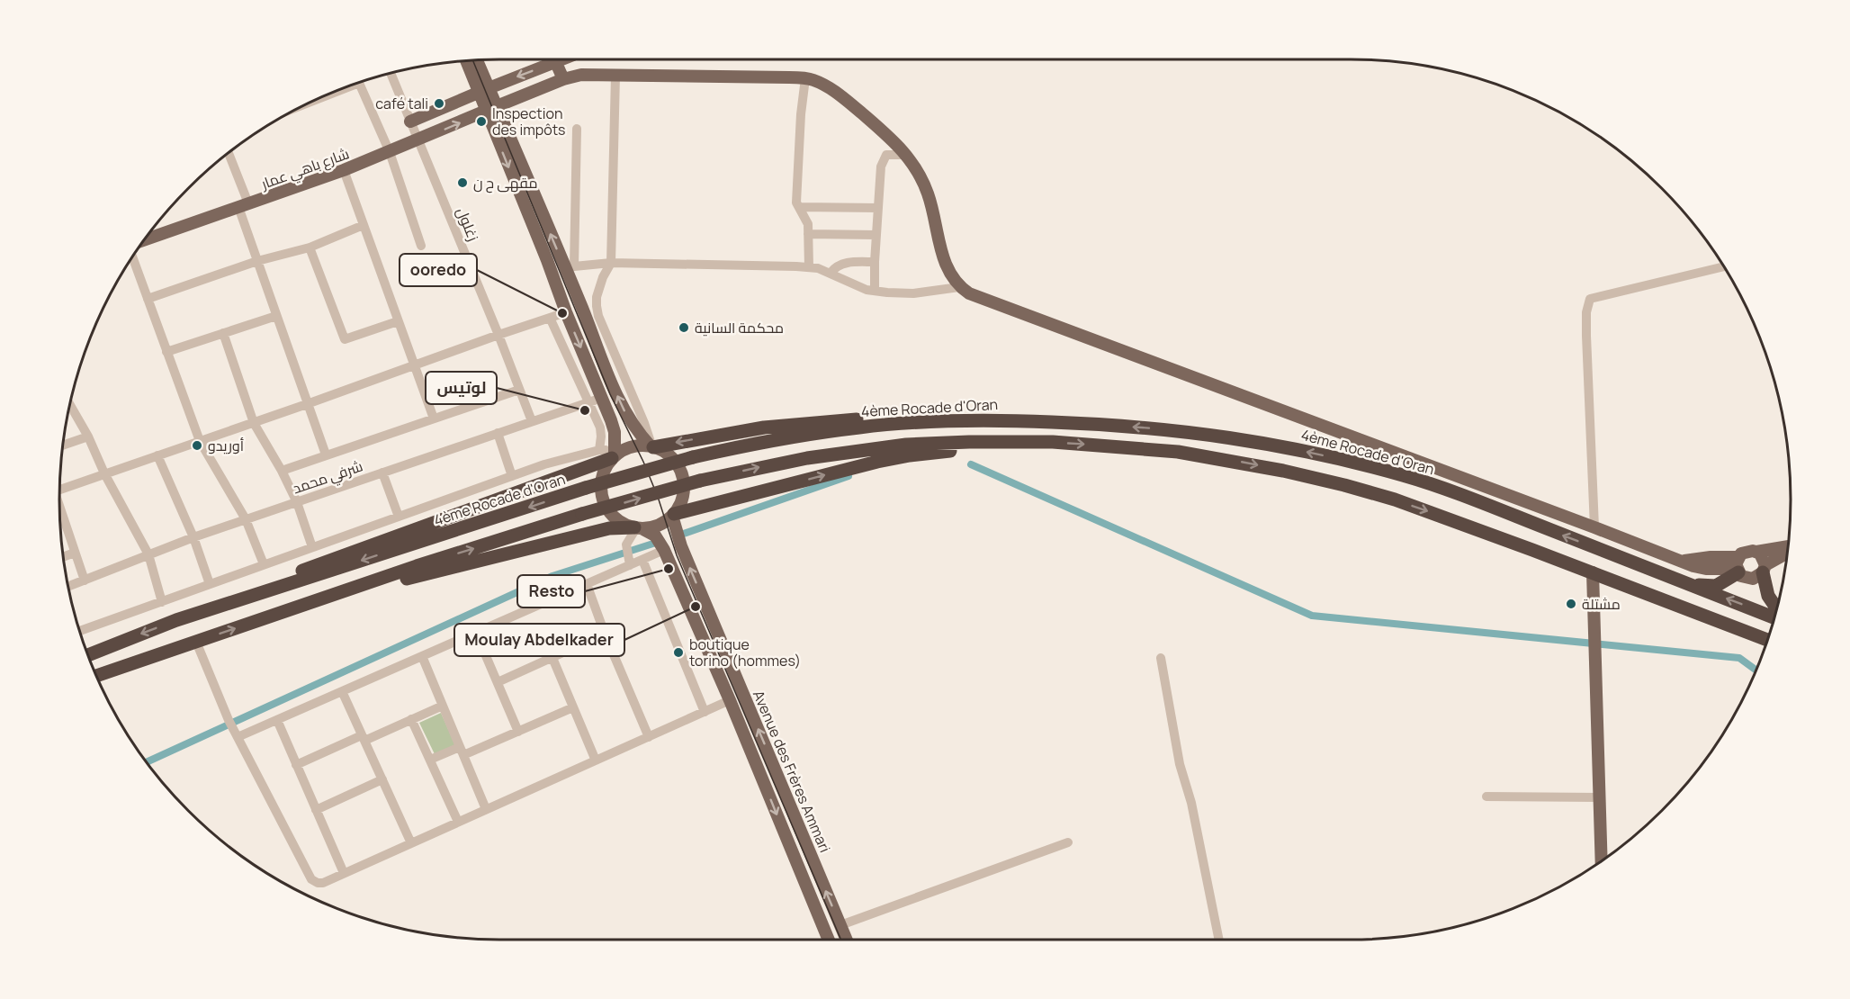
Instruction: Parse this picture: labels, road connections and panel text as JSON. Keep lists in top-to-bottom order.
{
  "streets": {
    "highway": ["4ème Rocade d'Oran"],
    "main road": ["شارع باهي عمار", "Avenue des Frères Ammari"],
    "street": ["زغلول", "شرفي محمد"]
  },
  "crossings": [
    ["شارع باهي عمار", "زغلول"],
    ["زغلول", "شرفي محمد"]
  ],
  "places": [
    "café tali",
    "Inspection des impôts",
    "مقهى ح ن",
    "ooredo",
    "محكمة السانية",
    "لوتيس",
    "أوريدو",
    "Resto",
    "مشتلة",
    "Moulay Abdelkader",
    "boutique torino (hommes)"
  ]
}
